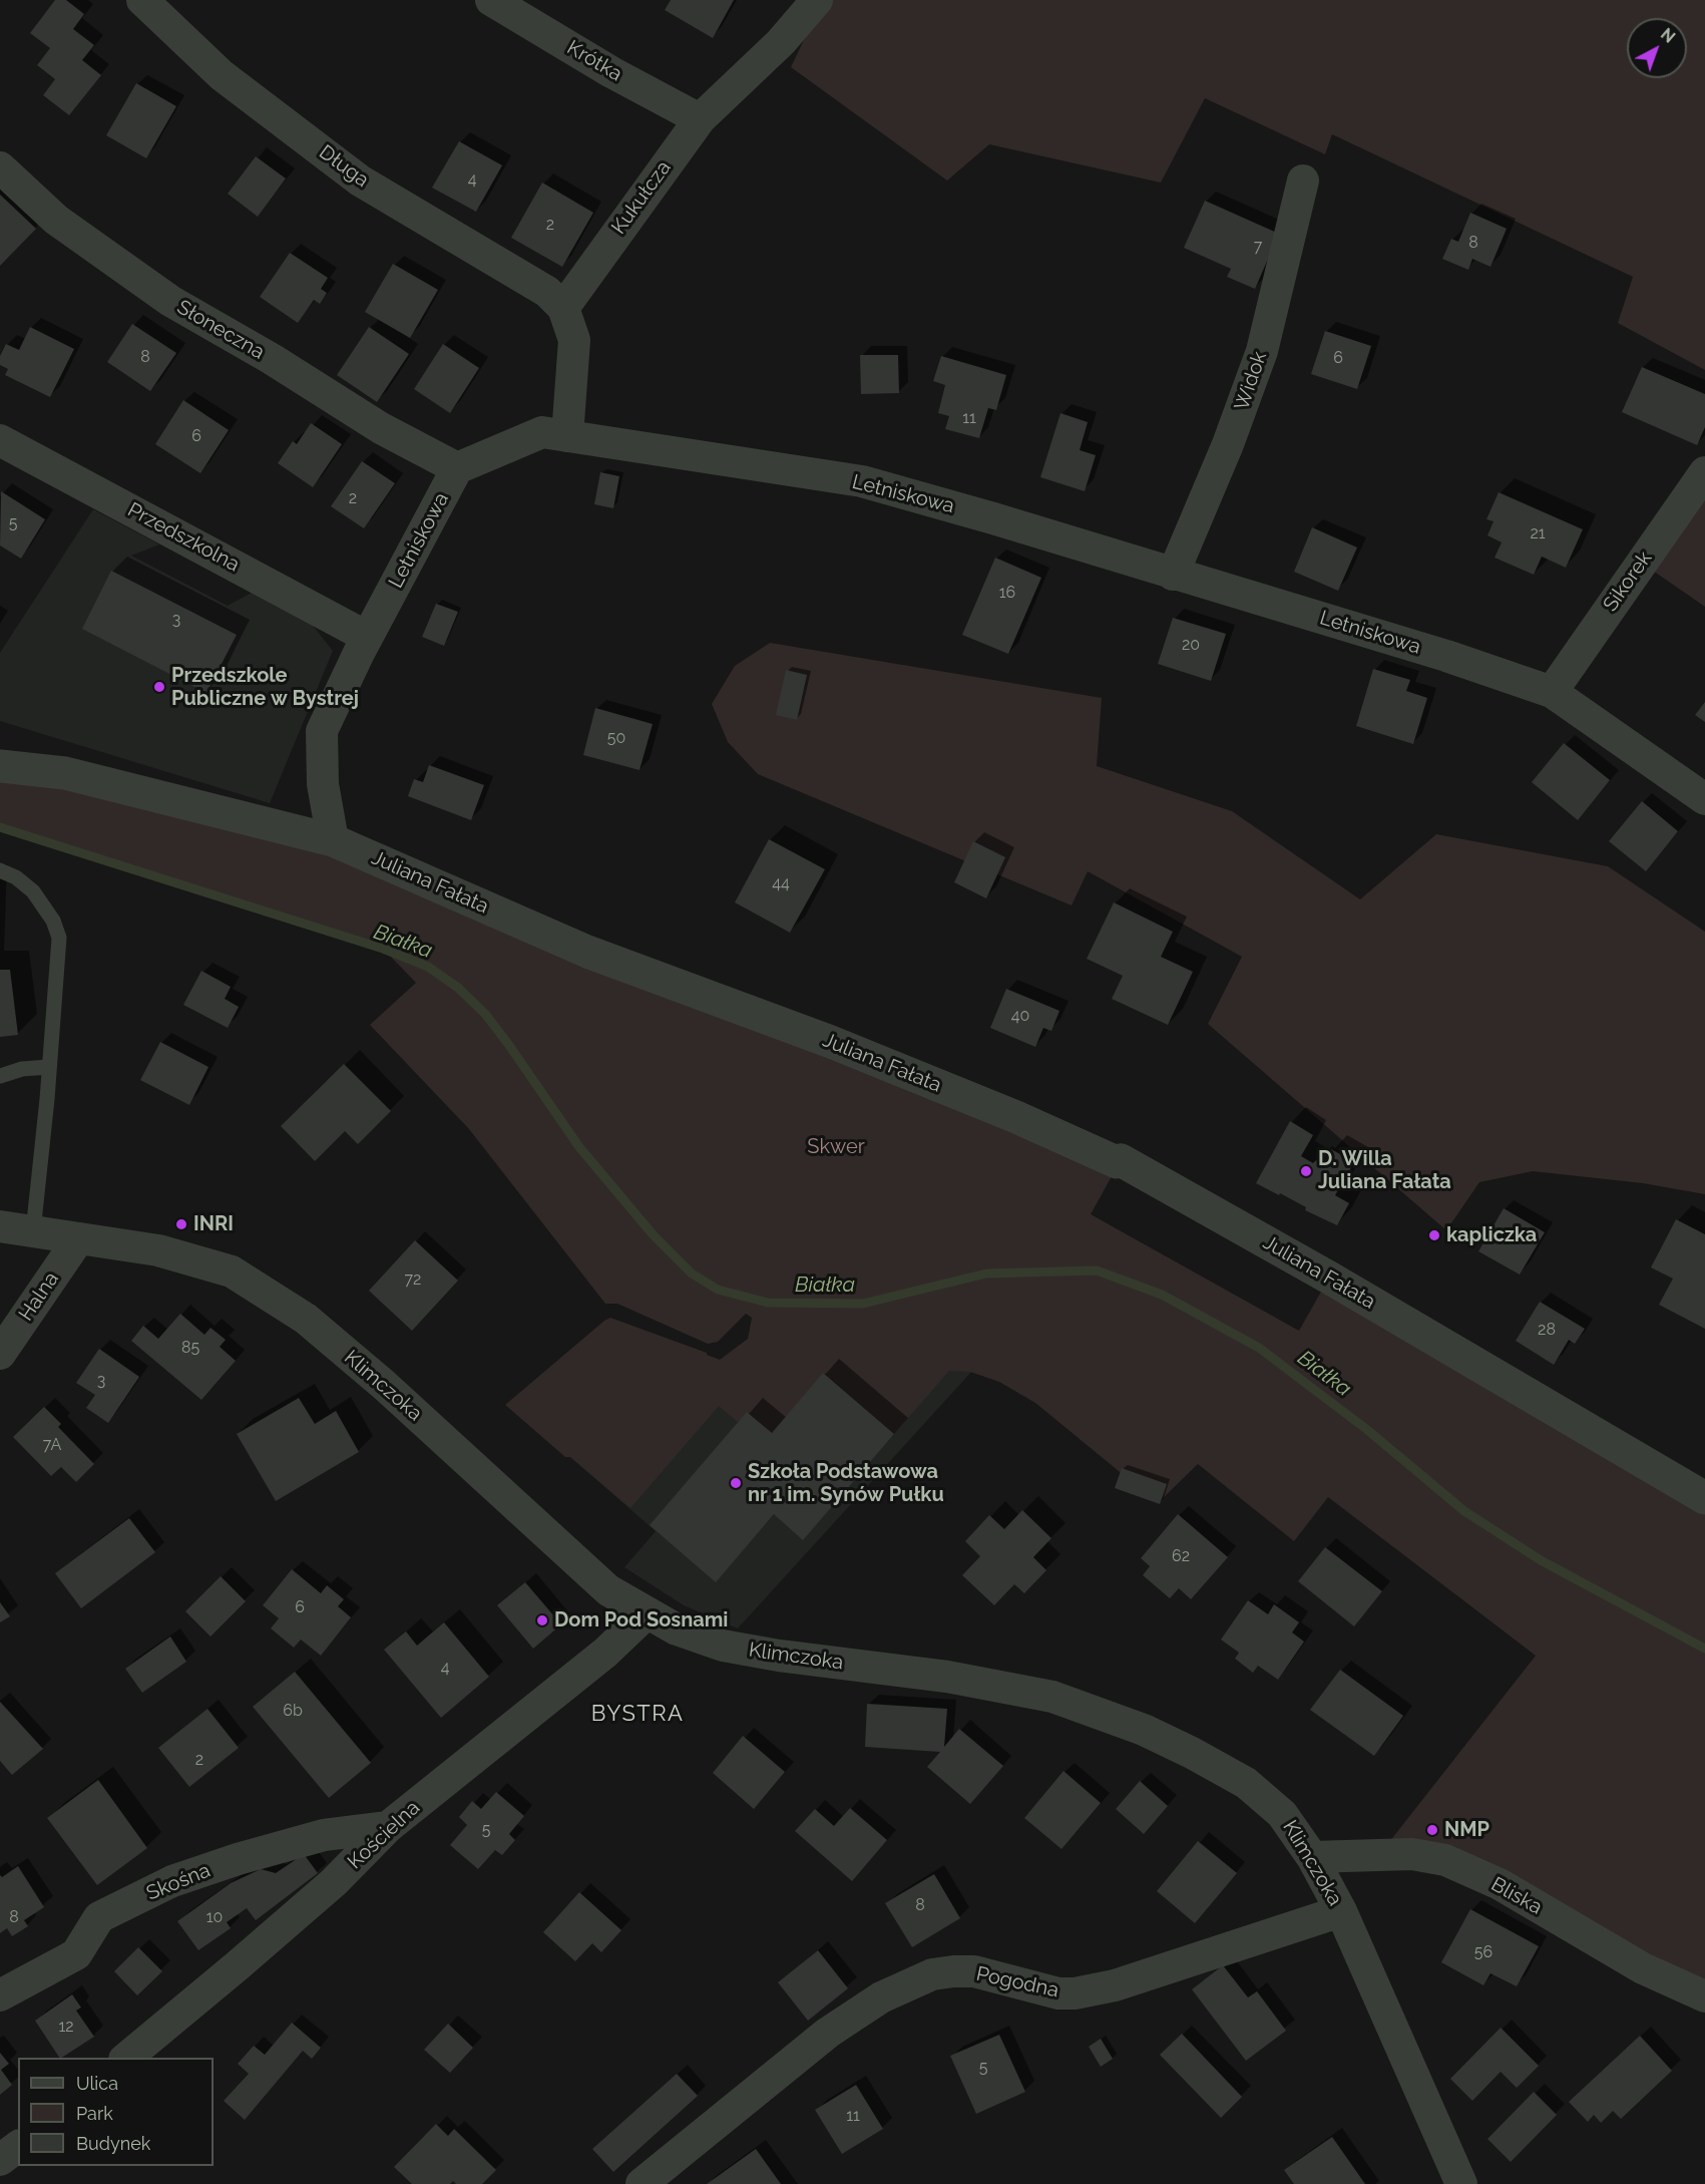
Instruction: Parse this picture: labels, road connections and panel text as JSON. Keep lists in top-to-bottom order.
{
  "streets": {
    "street": [
      "Krótka",
      "Długa",
      "Kukułcza",
      "Słoneczna",
      "Widok",
      "Letniskowa",
      "Przedszkolna",
      "Sikorek",
      "Juliana Fałata",
      "Halna",
      "Klimczoka",
      "Kościelna",
      "Skośna",
      "Bliska",
      "Pogodna"
    ]
  },
  "crossings": [
    ["Krótka", "Kukułcza"],
    ["Długa", "Kukułcza"],
    ["Słoneczna", "Letniskowa"],
    ["Widok", "Letniskowa"],
    ["Letniskowa", "Przedszkolna"],
    ["Letniskowa", "Sikorek"],
    ["Letniskowa", "Juliana Fałata"],
    ["Halna", "Klimczoka"],
    ["Klimczoka", "Kościelna"],
    ["Klimczoka", "Bliska"],
    ["Klimczoka", "Pogodna"],
    ["Kościelna", "Skośna"]
  ],
  "districts": ["BYSTRA"],
  "water": ["Białka"],
  "parks": ["Skwer"],
  "places": [
    "Przedszkole Publiczne w Bystrej",
    "D. Willa Juliana Fałata",
    "INRI",
    "kapliczka",
    "Szkoła Podstawowa nr 1 im. Synów Pułku",
    "Dom Pod Sosnami",
    "NMP"
  ],
  "house_numbers": [
    "4",
    "2",
    "8",
    "7",
    "8",
    "6",
    "11",
    "6",
    "2",
    "5",
    "21",
    "16",
    "3",
    "20",
    "50",
    "44",
    "40",
    "72",
    "28",
    "85",
    "3",
    "7A",
    "62",
    "6",
    "4",
    "6b",
    "2",
    "5",
    "8",
    "8",
    "10",
    "56",
    "12",
    "5",
    "11"
  ],
  "legend": ["Ulica", "Park", "Budynek"],
  "north": "top right"
}
